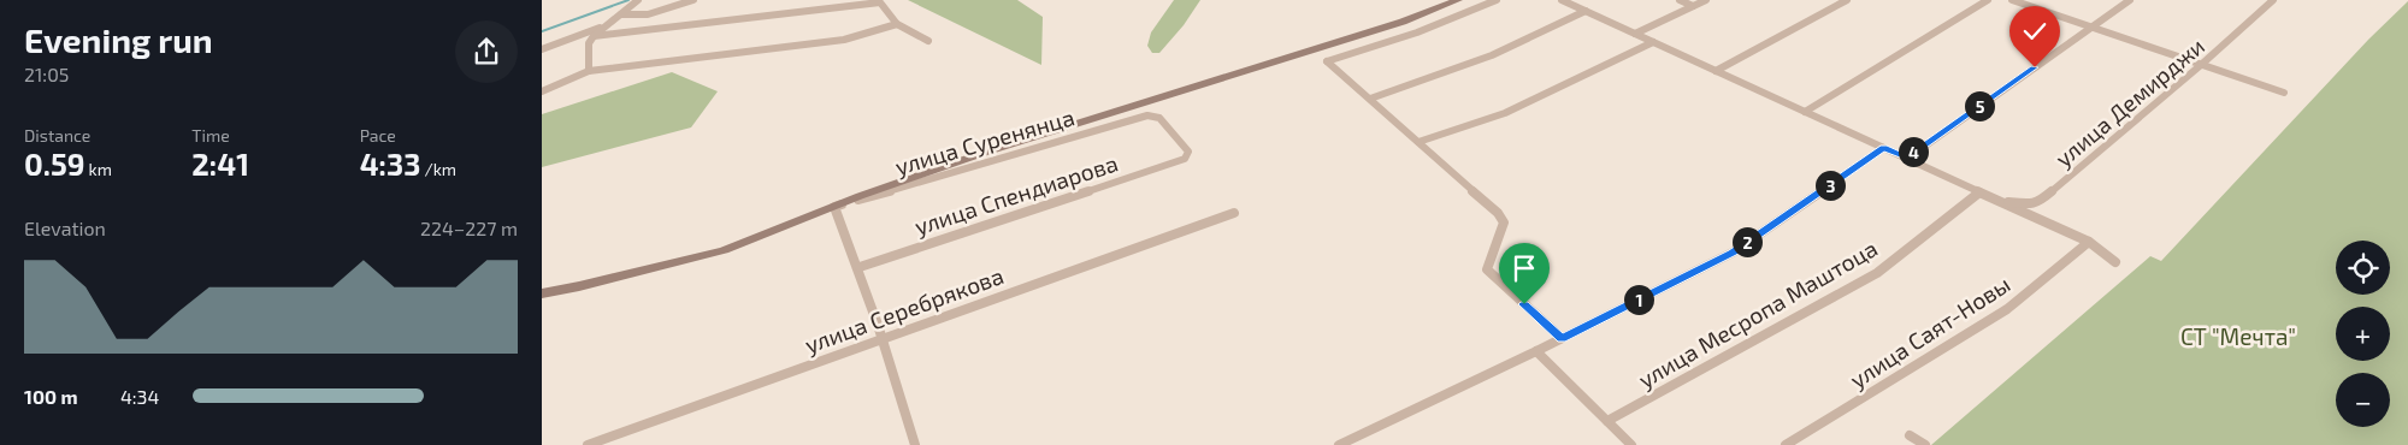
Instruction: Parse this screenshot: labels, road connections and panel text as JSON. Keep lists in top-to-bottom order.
{
  "streets": {
    "street": [
      "улица Демирджи",
      "улица Суренянца",
      "улица Спендиарова",
      "улица Серебрякова",
      "улица Месропа Маштоца",
      "улица Саят-Новы"
    ]
  },
  "crossings": [
    ["улица Суренянца", "улица Спендиарова"]
  ],
  "parks": ["СТ \"Мечта\""],
  "page": {
    "heading": ["Evening run", "21:05"],
    "pins": [
      "5",
      "4",
      "3",
      "2",
      "1"
    ],
    "stats": [
      ["Distance", "0.59 km"],
      ["Time", "2:41"],
      ["Pace", "4:33 /km"]
    ],
    "chart": ["Elevation", "224–227 m"],
    "map_buttons": ["+", "−"],
    "list": [
      {
        "name": "100 m",
        "note": "4:34"
      }
    ]
  }
}
